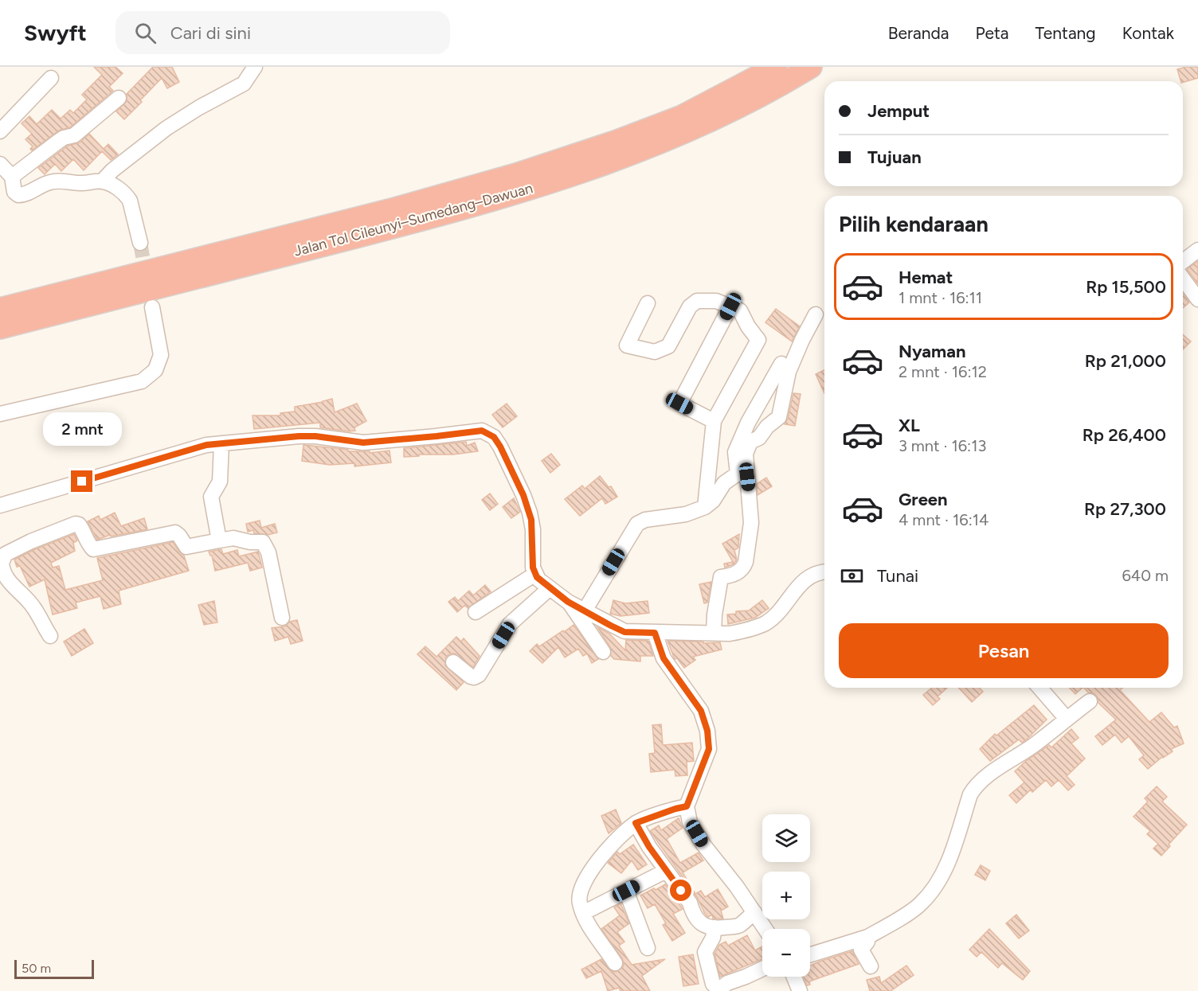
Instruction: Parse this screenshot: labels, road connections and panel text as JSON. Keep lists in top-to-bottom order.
{
  "streets": {
    "highway": ["Jalan Tol Cileunyi–Sumedang–Dawuan"]
  },
  "scale_bar": "50 m",
  "page": {
    "header": "Swyft",
    "search": "Cari di sini",
    "nav": [
      "Beranda",
      "Peta",
      "Tentang",
      "Kontak"
    ],
    "banner": ["Jemput", "Tujuan"],
    "heading": "Pilih kendaraan",
    "list": [
      {
        "name": "Hemat",
        "note": "1 mnt · 16:11",
        "value": "Rp 15,500"
      },
      {
        "name": "Nyaman",
        "note": "2 mnt · 16:12",
        "value": "Rp 21,000"
      },
      {
        "name": "XL",
        "note": "3 mnt · 16:13",
        "value": "Rp 26,400"
      },
      {
        "name": "Green",
        "note": "4 mnt · 16:14",
        "value": "Rp 27,300"
      }
    ],
    "bubble": "2 mnt",
    "pay": ["Tunai", "640 m"],
    "buttons": "Pesan",
    "map_buttons": ["+", "−"],
    "scale": "50 m"
  }
}
